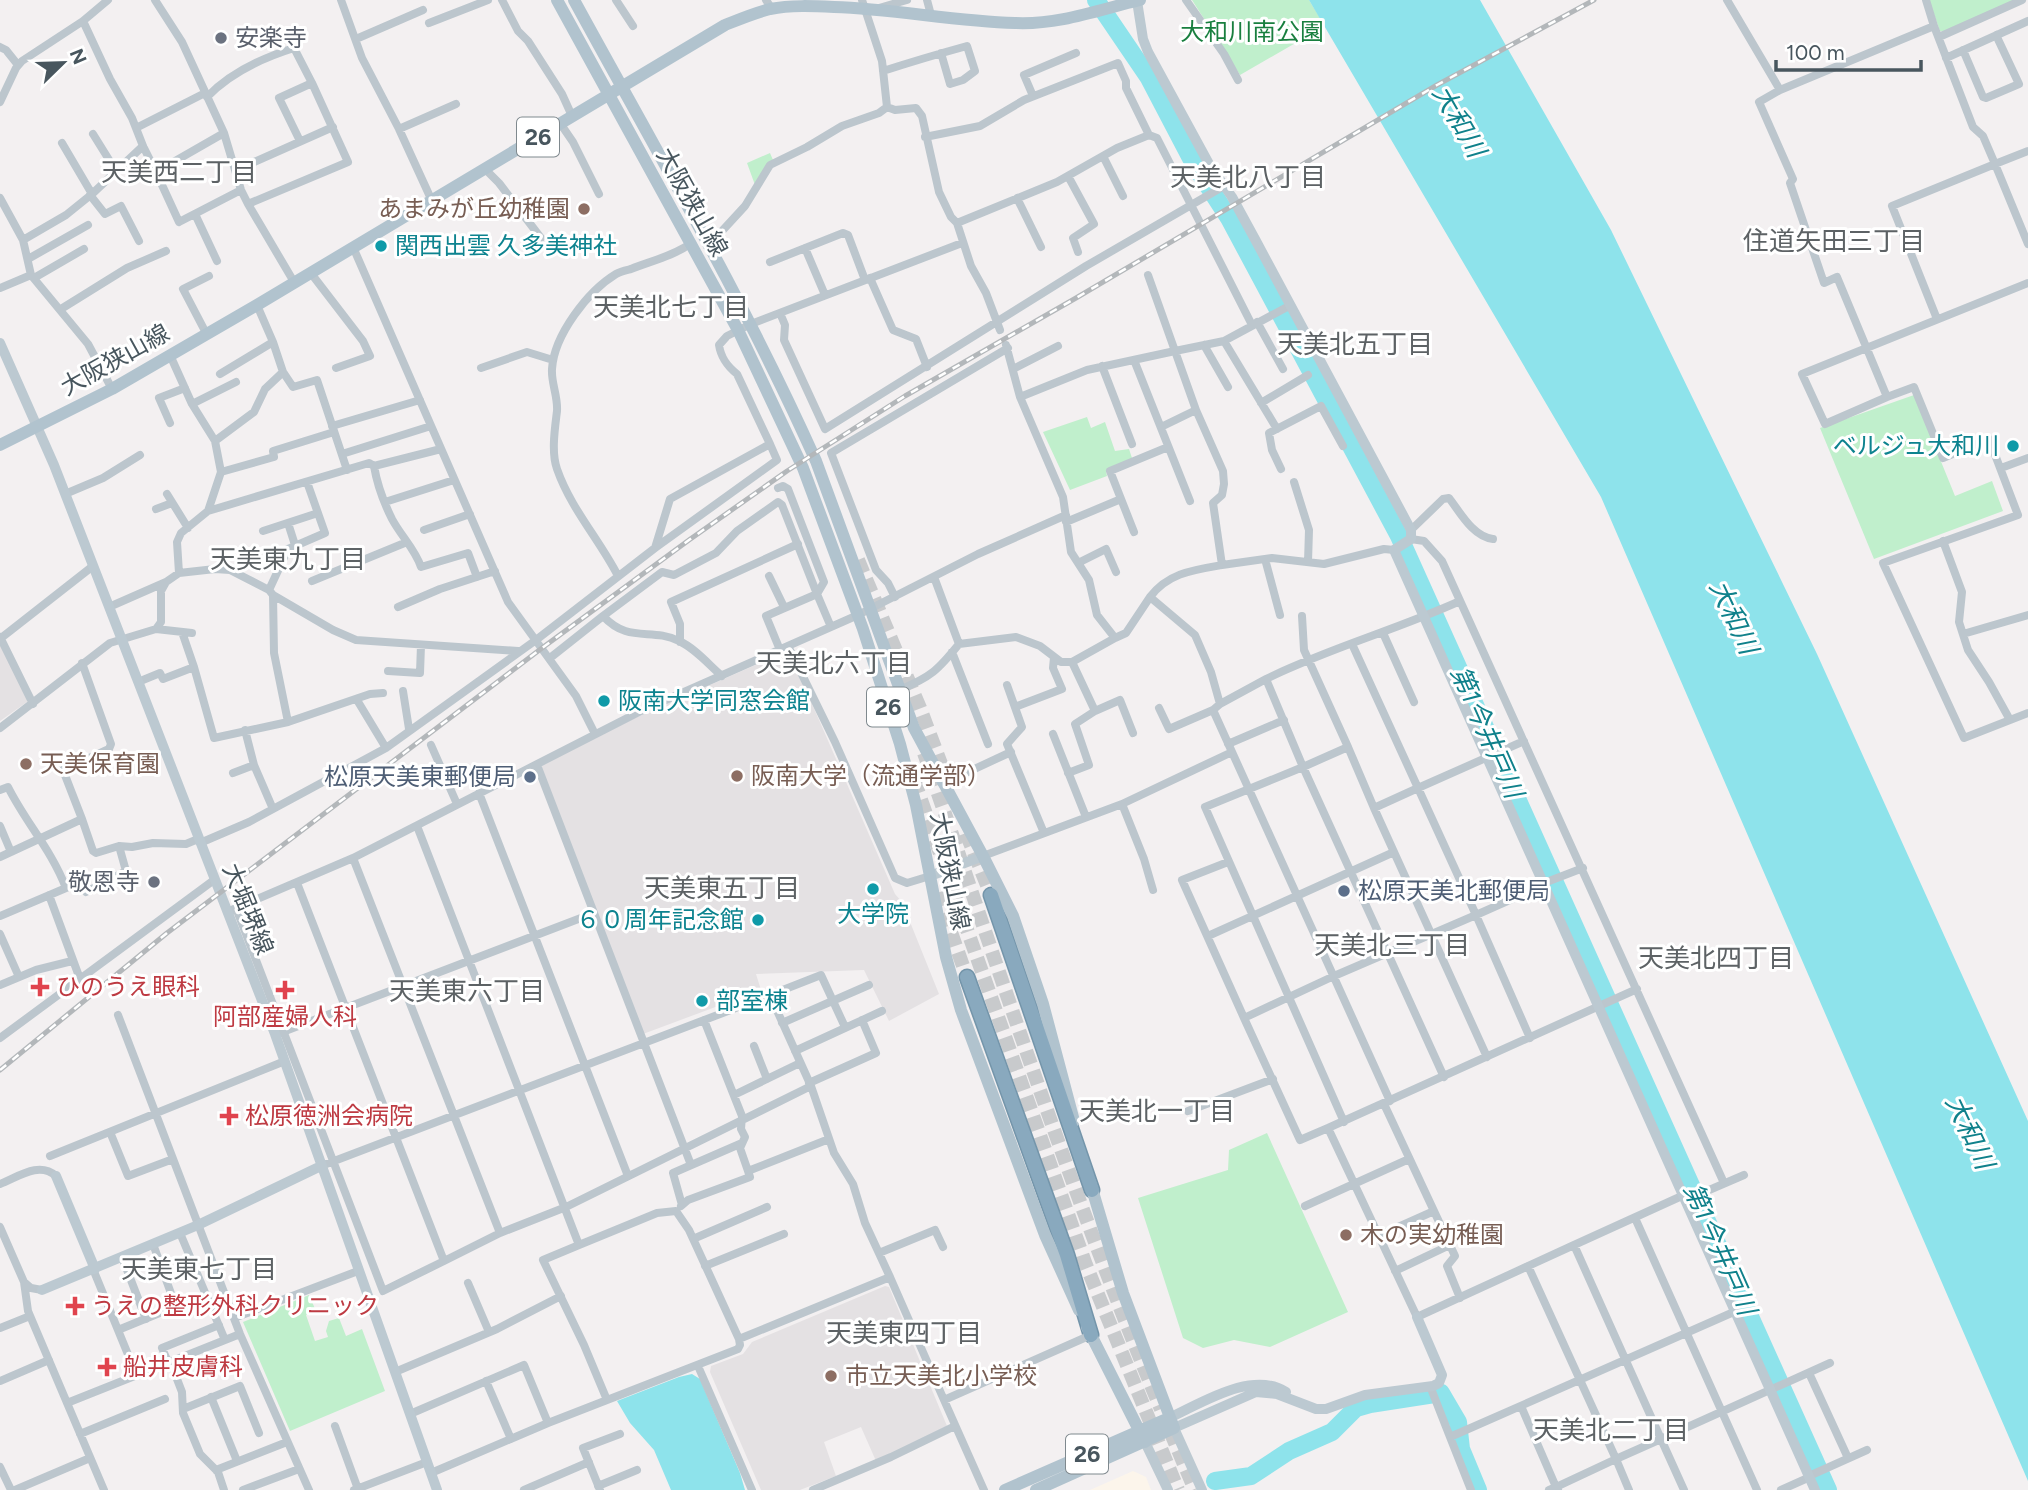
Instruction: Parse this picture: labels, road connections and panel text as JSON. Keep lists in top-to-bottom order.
{
  "streets": {
    "main road": ["26", "大阪狭山線"],
    "street": ["大堀堺線"]
  },
  "crossings": [
    ["26", "大阪狭山線"],
    ["大阪狭山線", "大堀堺線"]
  ],
  "districts": [
    "天美西二丁目",
    "天美北八丁目",
    "住道矢田三丁目",
    "天美北七丁目",
    "天美北五丁目",
    "天美東九丁目",
    "天美北六丁目",
    "天美東五丁目",
    "天美北三丁目",
    "天美北四丁目",
    "天美東六丁目",
    "天美北一丁目",
    "天美東七丁目",
    "天美東四丁目",
    "天美北二丁目"
  ],
  "water": ["大和川", "第1今井戸川"],
  "parks": ["大和川南公園"],
  "places": {
    "other": [
      "安楽寺",
      "あまみが丘幼稚園",
      "関西出雲 久多美神社",
      "ベルジュ大和川",
      "阪南大学同窓会館",
      "天美保育園",
      "阪南大学（流通学部）",
      "松原天美東郵便局",
      "敬恩寺",
      "大学院",
      "松原天美北郵便局",
      "６０周年記念館",
      "部室棟",
      "木の実幼稚園",
      "市立天美北小学校"
    ],
    "health": [
      "ひのうえ眼科",
      "阿部産婦人科",
      "松原徳洲会病院",
      "うえの整形外科クリニック",
      "船井皮膚科"
    ]
  },
  "scale_bar": "100 m",
  "north": "top right"
}
